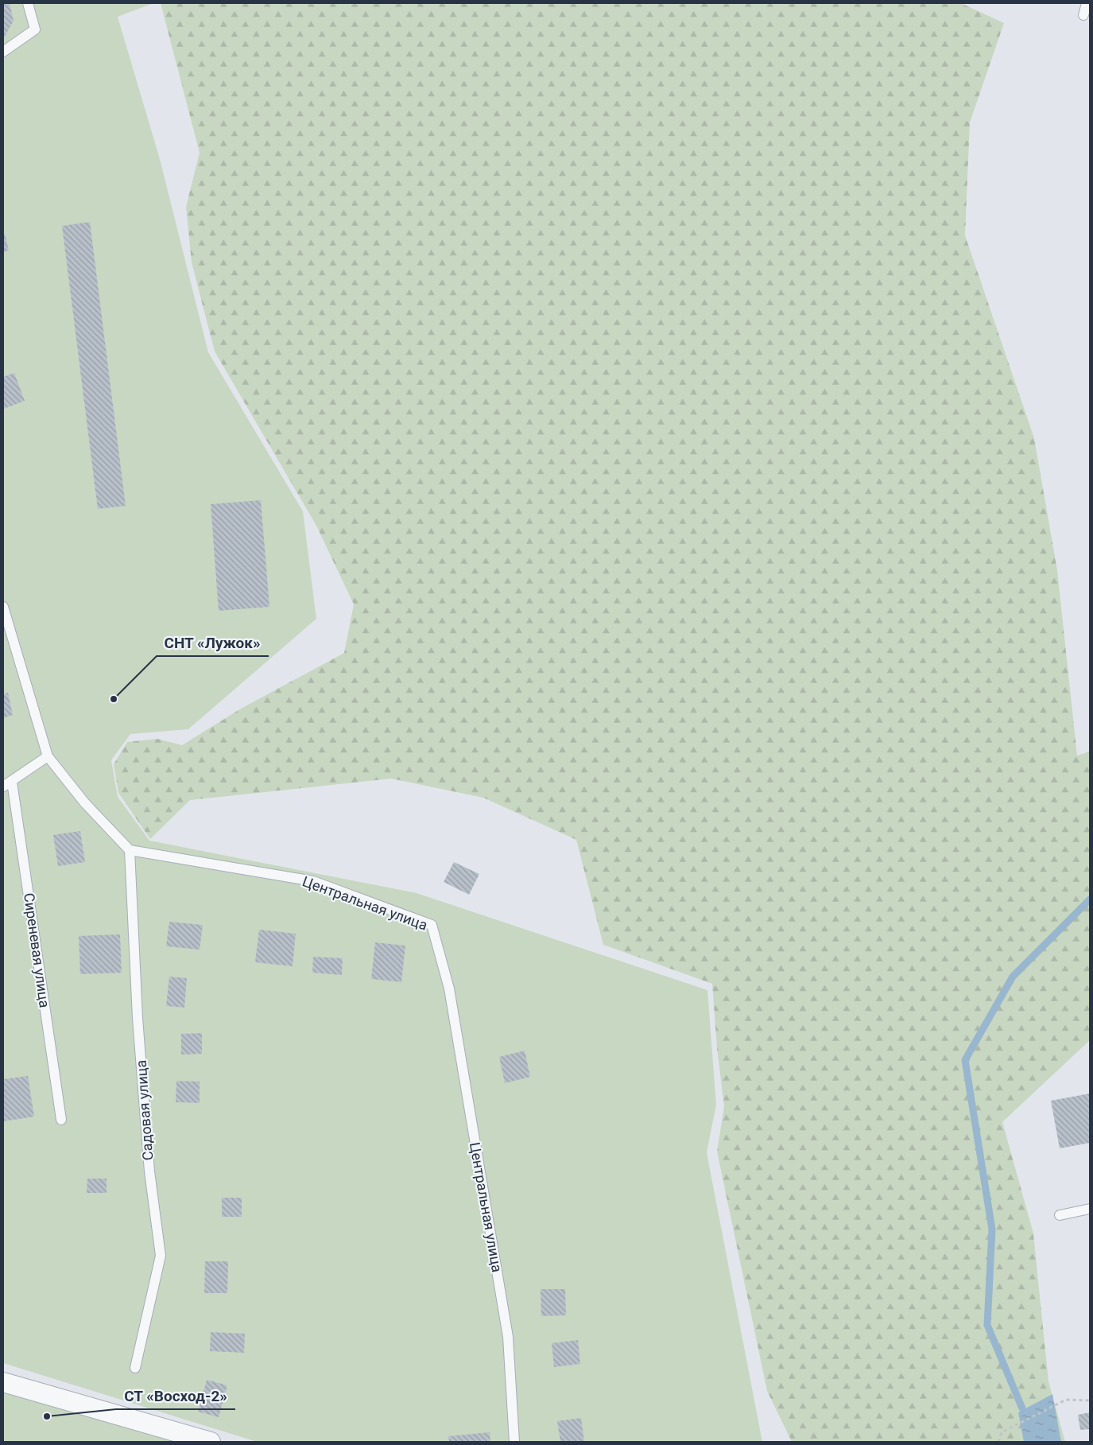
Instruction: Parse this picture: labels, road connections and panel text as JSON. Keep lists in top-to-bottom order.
{
  "streets": {
    "lane": ["Центральная улица", "Сиреневая улица", "Садовая улица"]
  },
  "crossings": [
    ["Центральная улица", "Садовая улица"]
  ],
  "places": ["СНТ «Лужок»", "СТ «Восход-2»"]
}
